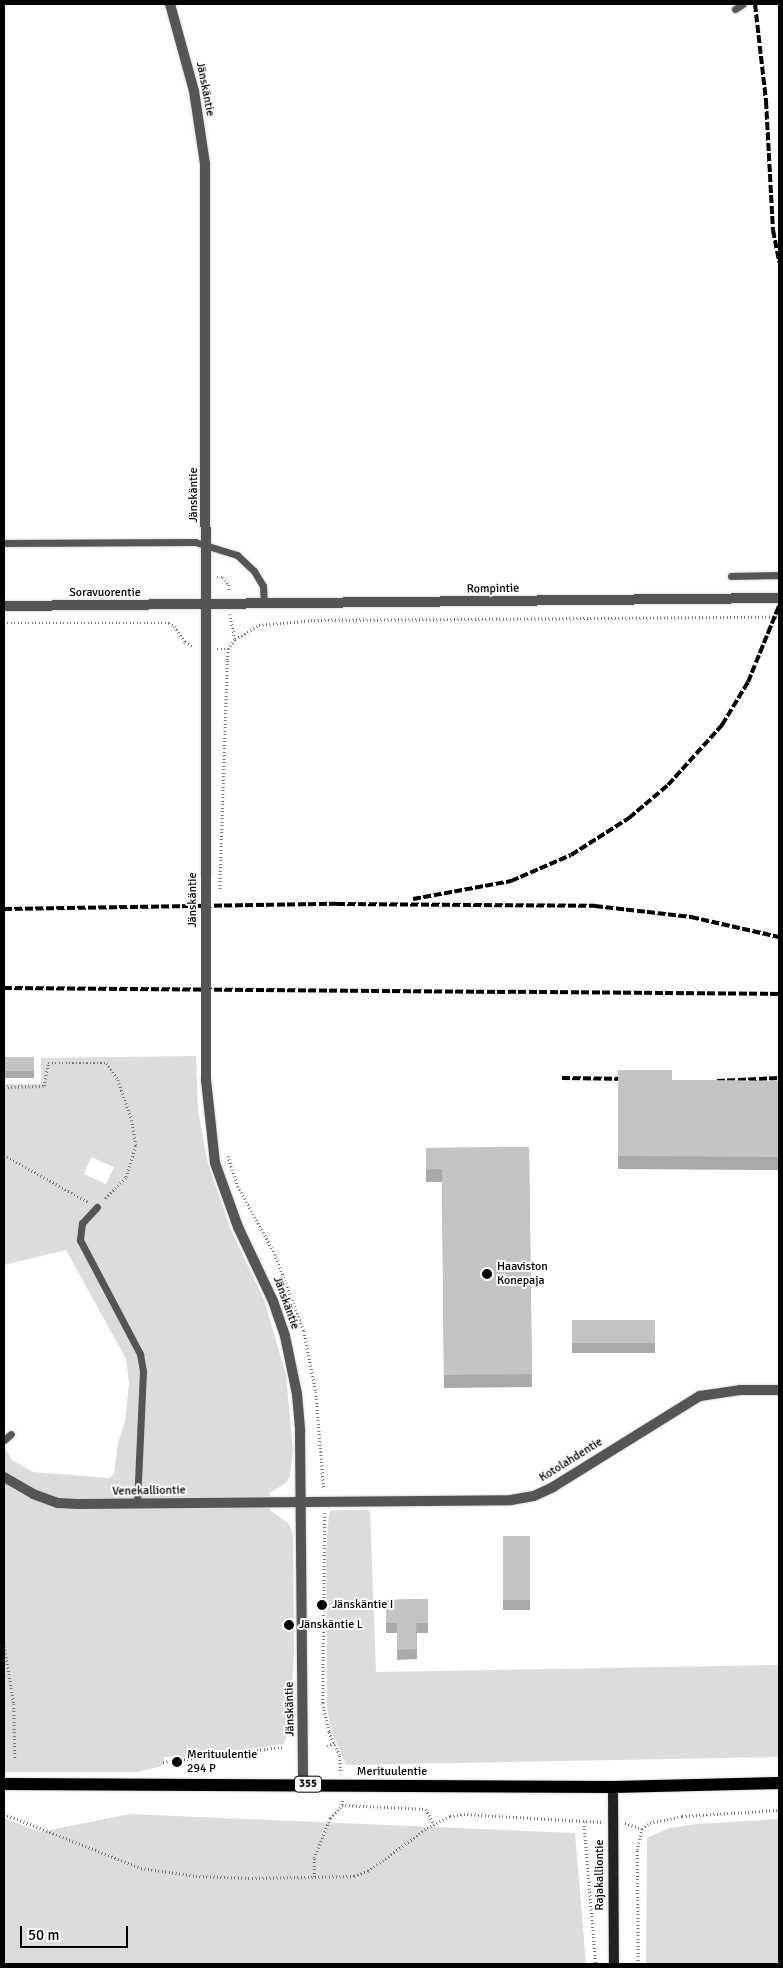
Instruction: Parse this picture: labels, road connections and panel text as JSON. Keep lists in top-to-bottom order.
{
  "streets": {
    "main road": ["Merituulentie", "355"],
    "street": [
      "Jänskäntie",
      "Rompintie",
      "Soravuorentie",
      "Kotolahdentie",
      "Venekalliontie",
      "Rajakalliontie"
    ]
  },
  "crossings": [
    ["Jänskäntie", "Rompintie"],
    ["Jänskäntie", "Soravuorentie"],
    ["Jänskäntie", "Kotolahdentie"],
    ["Jänskäntie", "Venekalliontie"],
    ["Jänskäntie", "Merituulentie"],
    ["Rompintie", "Soravuorentie"],
    ["Kotolahdentie", "Venekalliontie"],
    ["Merituulentie", "Rajakalliontie"]
  ],
  "places": [
    "Haaviston Konepaja",
    "Jänskäntie I",
    "Jänskäntie L",
    "Merituulentie 294 P"
  ],
  "scale_bar": "50 m"
}
